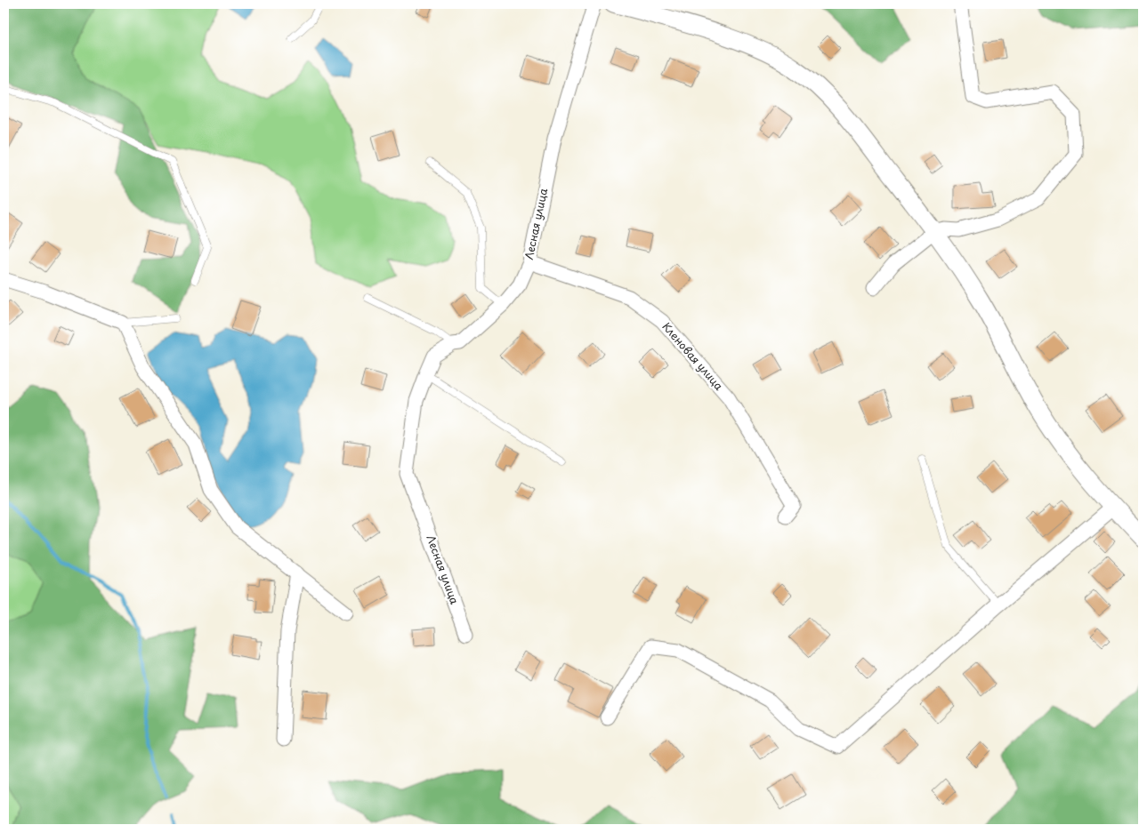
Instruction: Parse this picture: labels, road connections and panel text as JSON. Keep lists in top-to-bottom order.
{
  "streets": {
    "street": ["Лесная улица", "Кленовая улица"]
  },
  "crossings": [
    ["Лесная улица", "Кленовая улица"]
  ]
}
